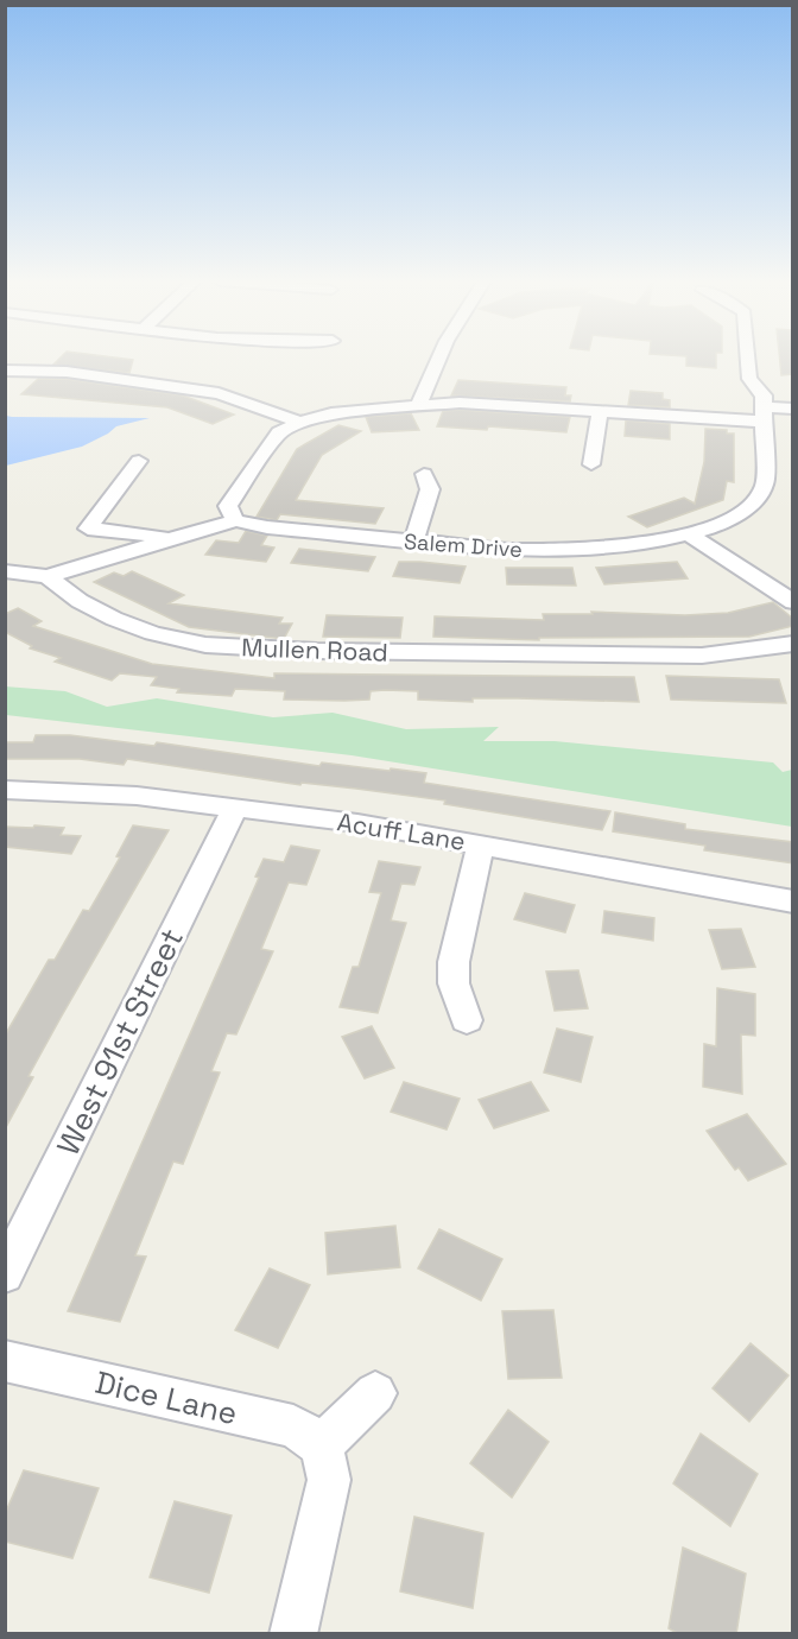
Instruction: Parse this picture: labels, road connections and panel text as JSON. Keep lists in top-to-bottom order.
{
  "streets": {
    "street": [
      "Salem Drive",
      "Mullen Road",
      "Acuff Lane",
      "West 91st Street",
      "Dice Lane"
    ]
  },
  "crossings": [
    ["Acuff Lane", "West 91st Street"]
  ]
}
